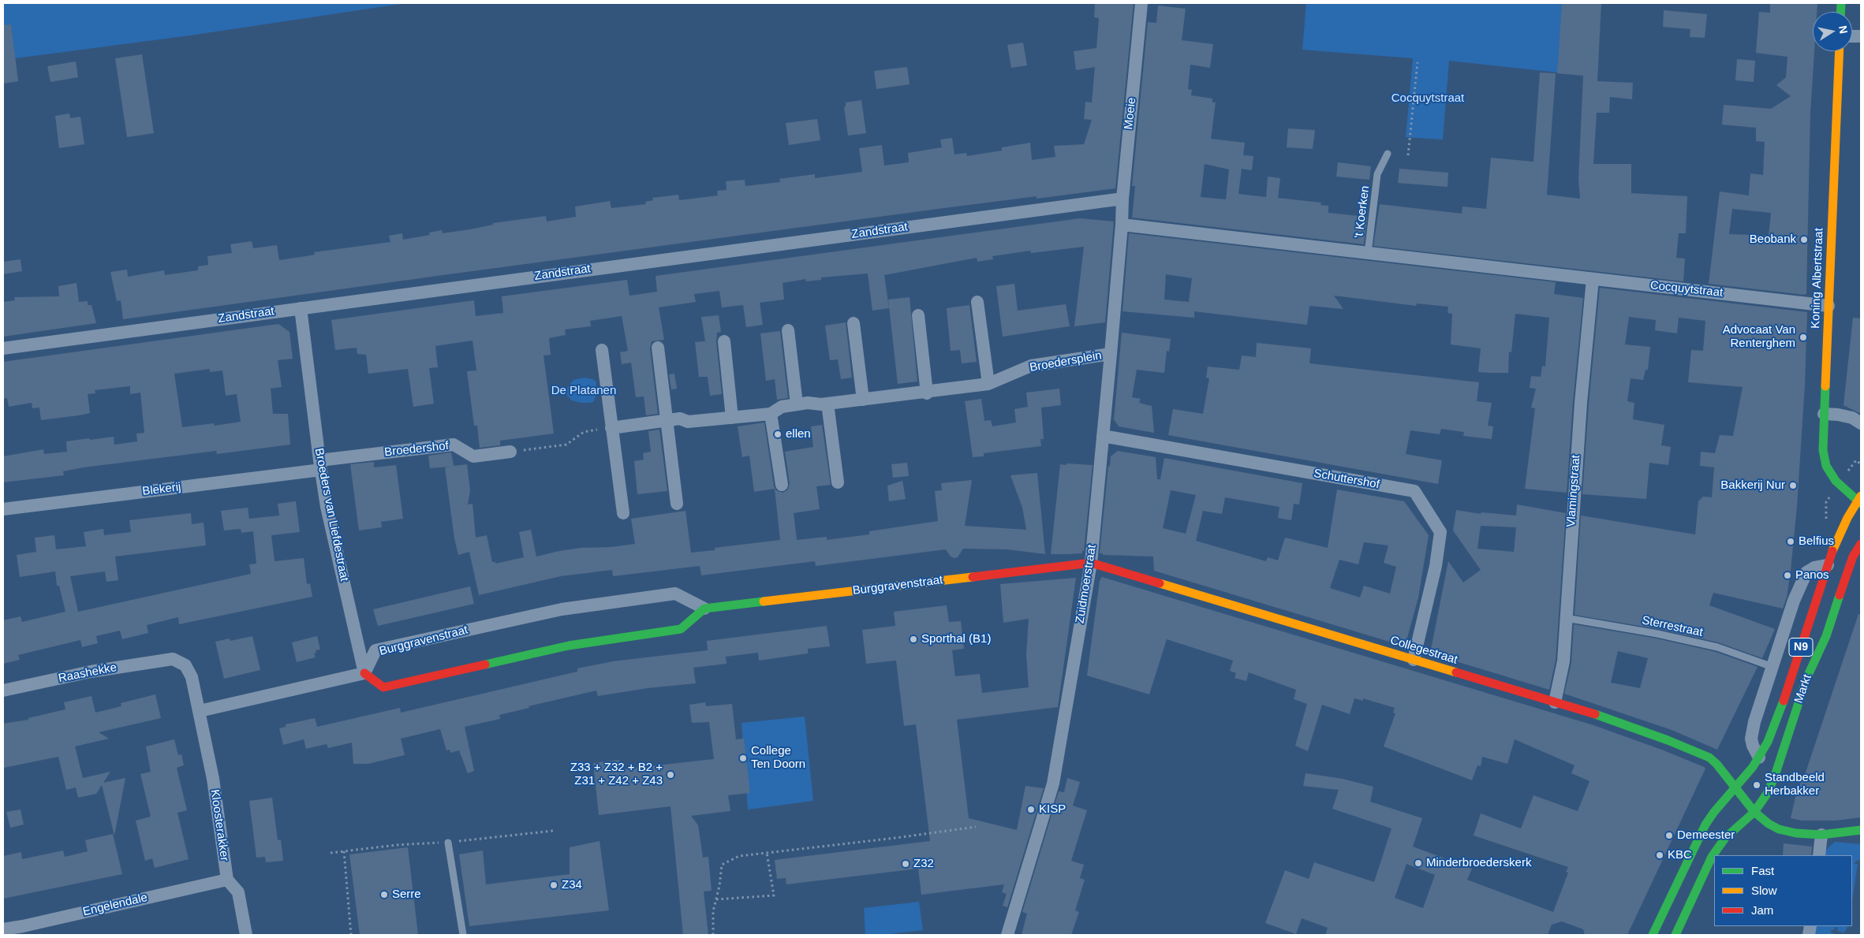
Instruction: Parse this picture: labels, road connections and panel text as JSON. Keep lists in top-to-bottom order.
{
  "streets": {
    "street": [
      "Moeie",
      "Zandstraat",
      "Koning Albertstraat",
      "Cocquytstraat",
      "Broedersplein",
      "Broedershof",
      "Schuttershof",
      "Blekerij",
      "Vlamingstraat",
      "Broeders van Liefdestraat",
      "Zuidmoerstraat",
      "Burggravenstraat",
      "N9",
      "Collegestraat",
      "Raashekke",
      "Markt",
      "Kloosterakker",
      "Engelendale"
    ],
    "lane": ["'t Koerken", "Sterrestraat"]
  },
  "crossings": [
    ["Moeie", "Zandstraat"],
    ["Moeie", "Cocquytstraat"],
    ["Moeie", "Zuidmoerstraat"],
    ["'t Koerken", "Cocquytstraat"],
    ["Zandstraat", "Broeders van Liefdestraat"],
    ["Koning Albertstraat", "Cocquytstraat"],
    ["Koning Albertstraat", "Markt"],
    ["Cocquytstraat", "Vlamingstraat"],
    ["Cocquytstraat", "Zuidmoerstraat"],
    ["Broedersplein", "Zuidmoerstraat"],
    ["Broedershof", "Blekerij"],
    ["Broedershof", "Broeders van Liefdestraat"],
    ["Schuttershof", "Zuidmoerstraat"],
    ["Schuttershof", "Collegestraat"],
    ["Blekerij", "Broeders van Liefdestraat"],
    ["Vlamingstraat", "Sterrestraat"],
    ["Vlamingstraat", "Collegestraat"],
    ["Broeders van Liefdestraat", "Burggravenstraat"],
    ["Zuidmoerstraat", "Burggravenstraat"],
    ["Zuidmoerstraat", "Collegestraat"],
    ["Burggravenstraat", "Collegestraat"],
    ["Collegestraat", "Markt"],
    ["Raashekke", "Kloosterakker"],
    ["Kloosterakker", "Engelendale"]
  ],
  "parks": ["Cocquytstraat", "De Platanen"],
  "places": [
    "Beobank",
    "Advocaat Van Renterghem",
    "ellen",
    "Bakkerij Nur",
    "Belfius",
    "Panos",
    "Sporthal (B1)",
    "College Ten Doorn",
    "Z33 + Z32 + B2 + Z31 + Z42 + Z43",
    "Standbeeld Herbakker",
    "KISP",
    "Demeester",
    "KBC",
    "Minderbroederskerk",
    "Z32",
    "Z34",
    "Serre"
  ],
  "legend": ["Fast", "Slow", "Jam"],
  "north": "right"
}
